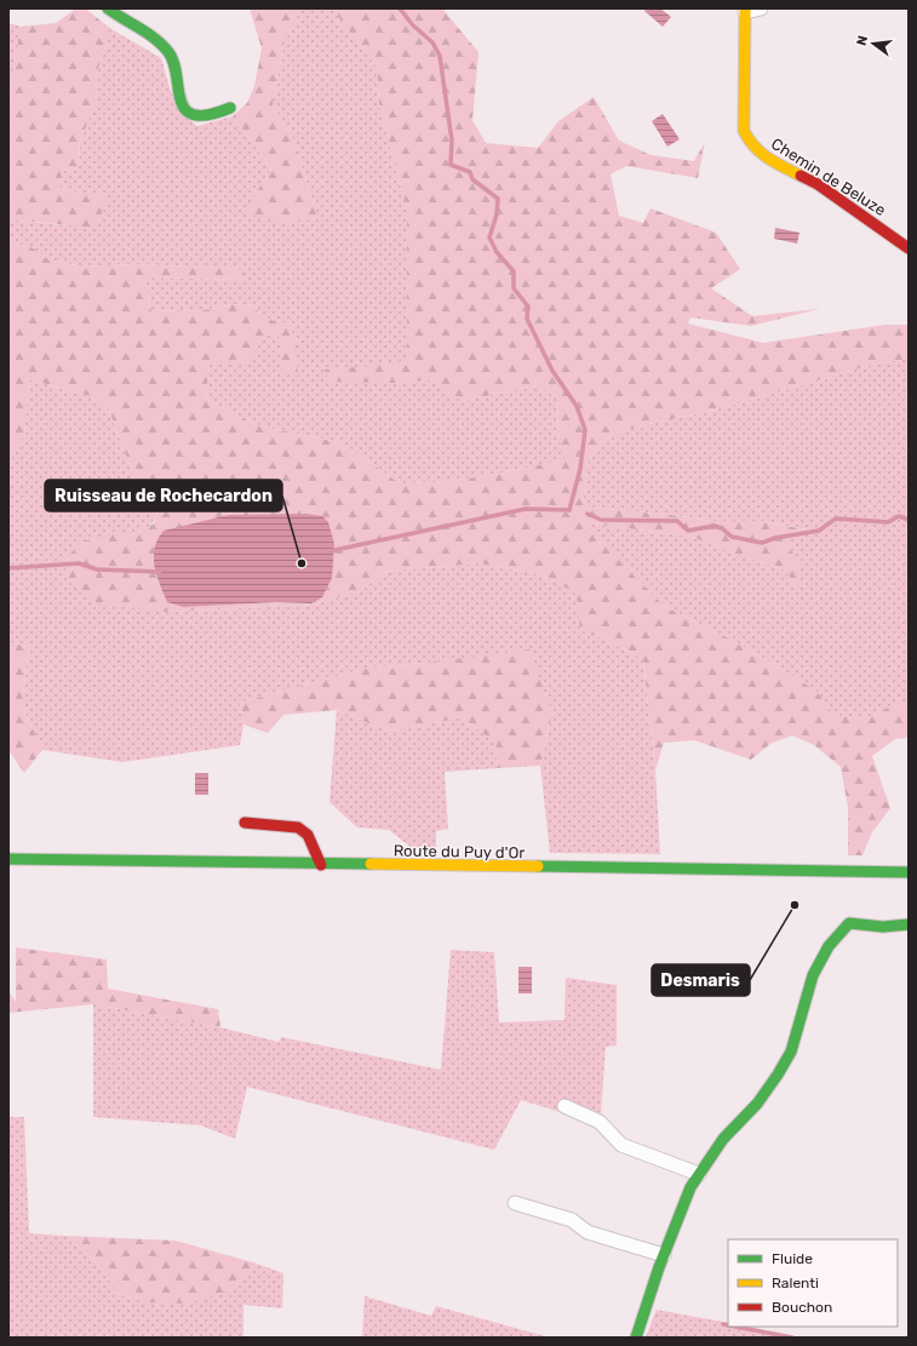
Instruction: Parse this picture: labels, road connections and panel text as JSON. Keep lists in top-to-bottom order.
{
  "streets": {
    "street": ["Chemin de Beluze", "Route du Puy d'Or"]
  },
  "places": ["Ruisseau de Rochecardon", "Desmaris"],
  "legend": ["Fluide", "Ralenti", "Bouchon"],
  "north": "left"
}
